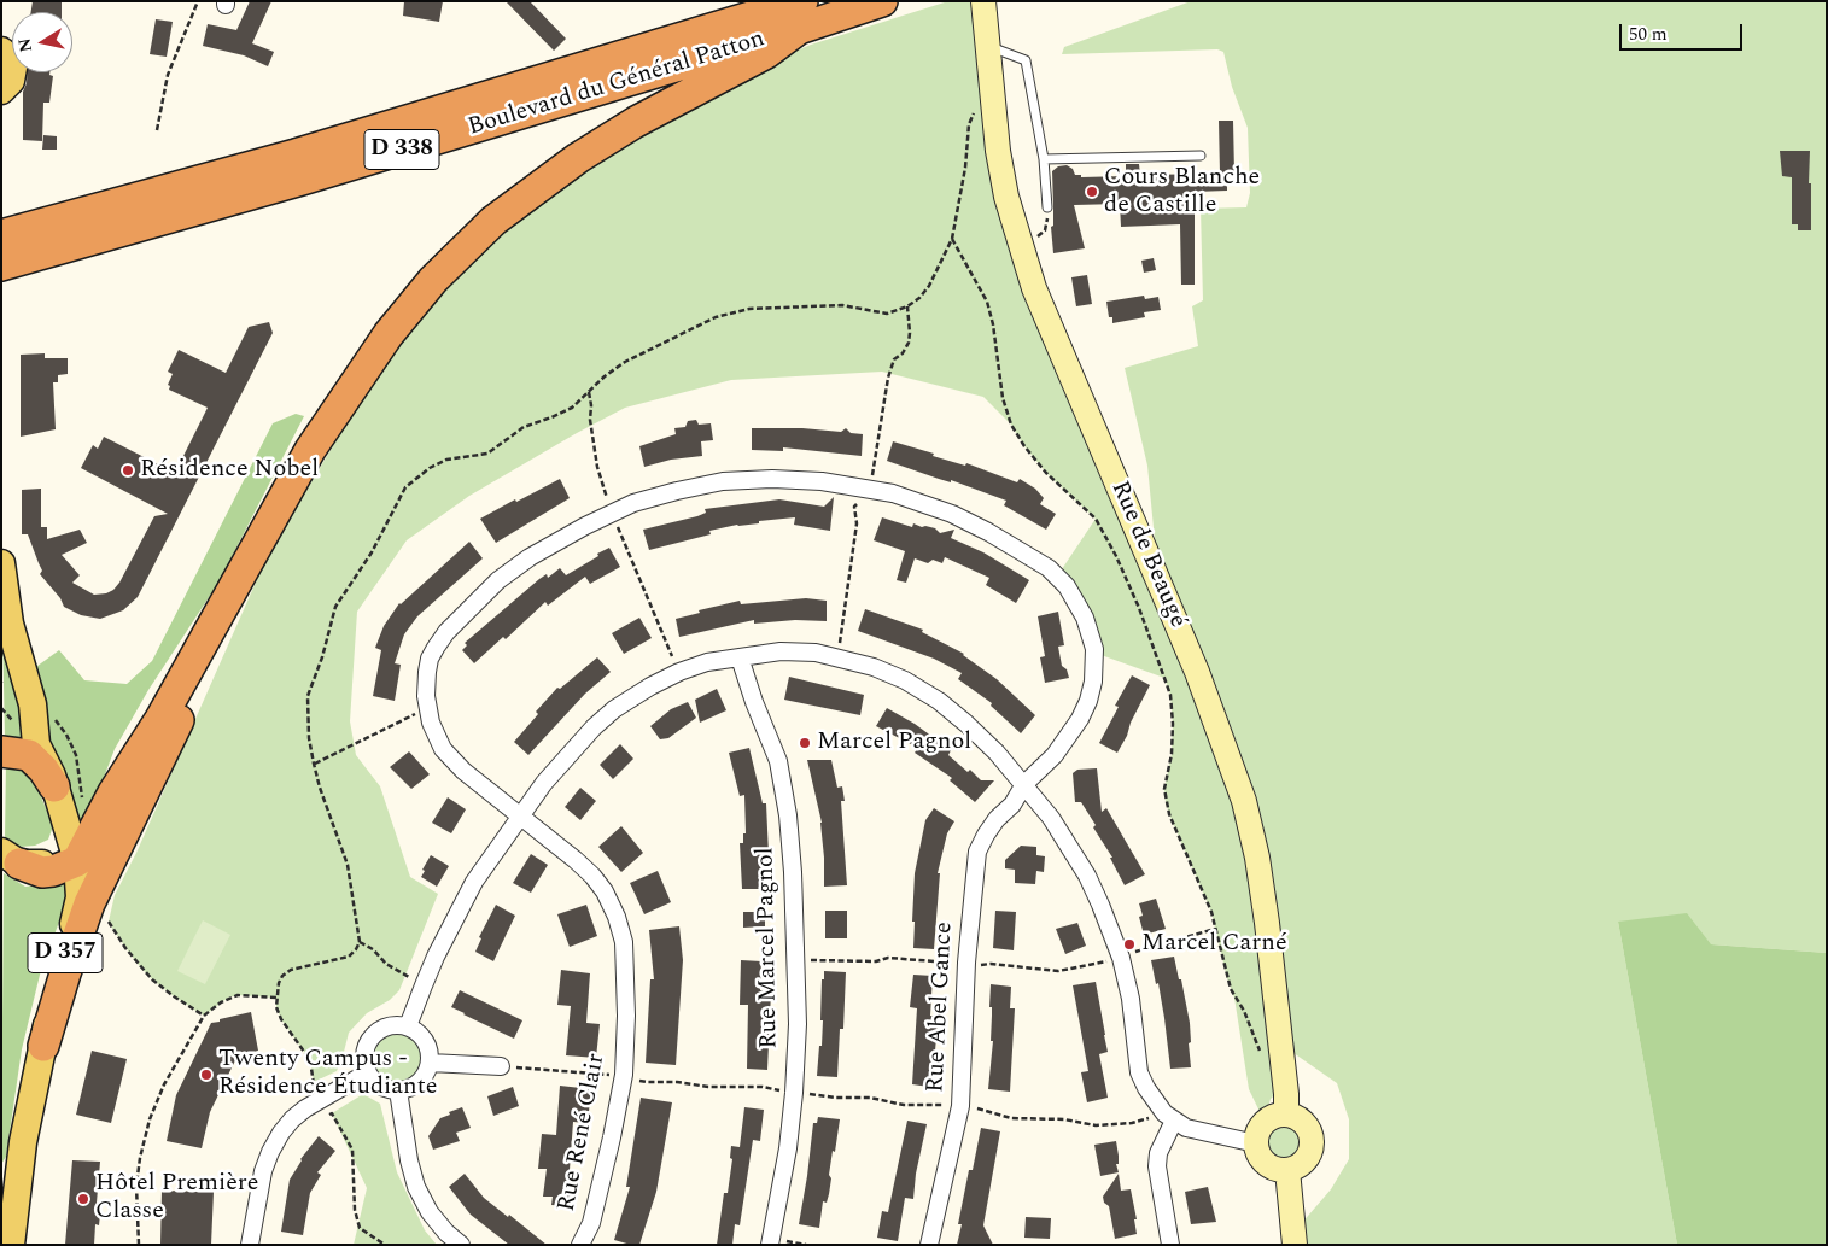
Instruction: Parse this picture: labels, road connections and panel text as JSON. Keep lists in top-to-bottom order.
{
  "streets": {
    "highway": ["Boulevard du Général Patton", "D 338"],
    "main road": ["D 357"],
    "street": [
      "Rue de Beaugé",
      "Rue Marcel Pagnol",
      "Rue Abel Gance",
      "Rue René Clair"
    ]
  },
  "crossings": [
    ["Rue Abel Gance", "Rue René Clair"]
  ],
  "places": [
    "Cours Blanche de Castille",
    "Résidence Nobel",
    "Marcel Pagnol",
    "Marcel Carné",
    "Twenty Campus - Résidence Étudiante",
    "Hôtel Première Classe"
  ],
  "scale_bar": "50 m",
  "north": "left"
}
